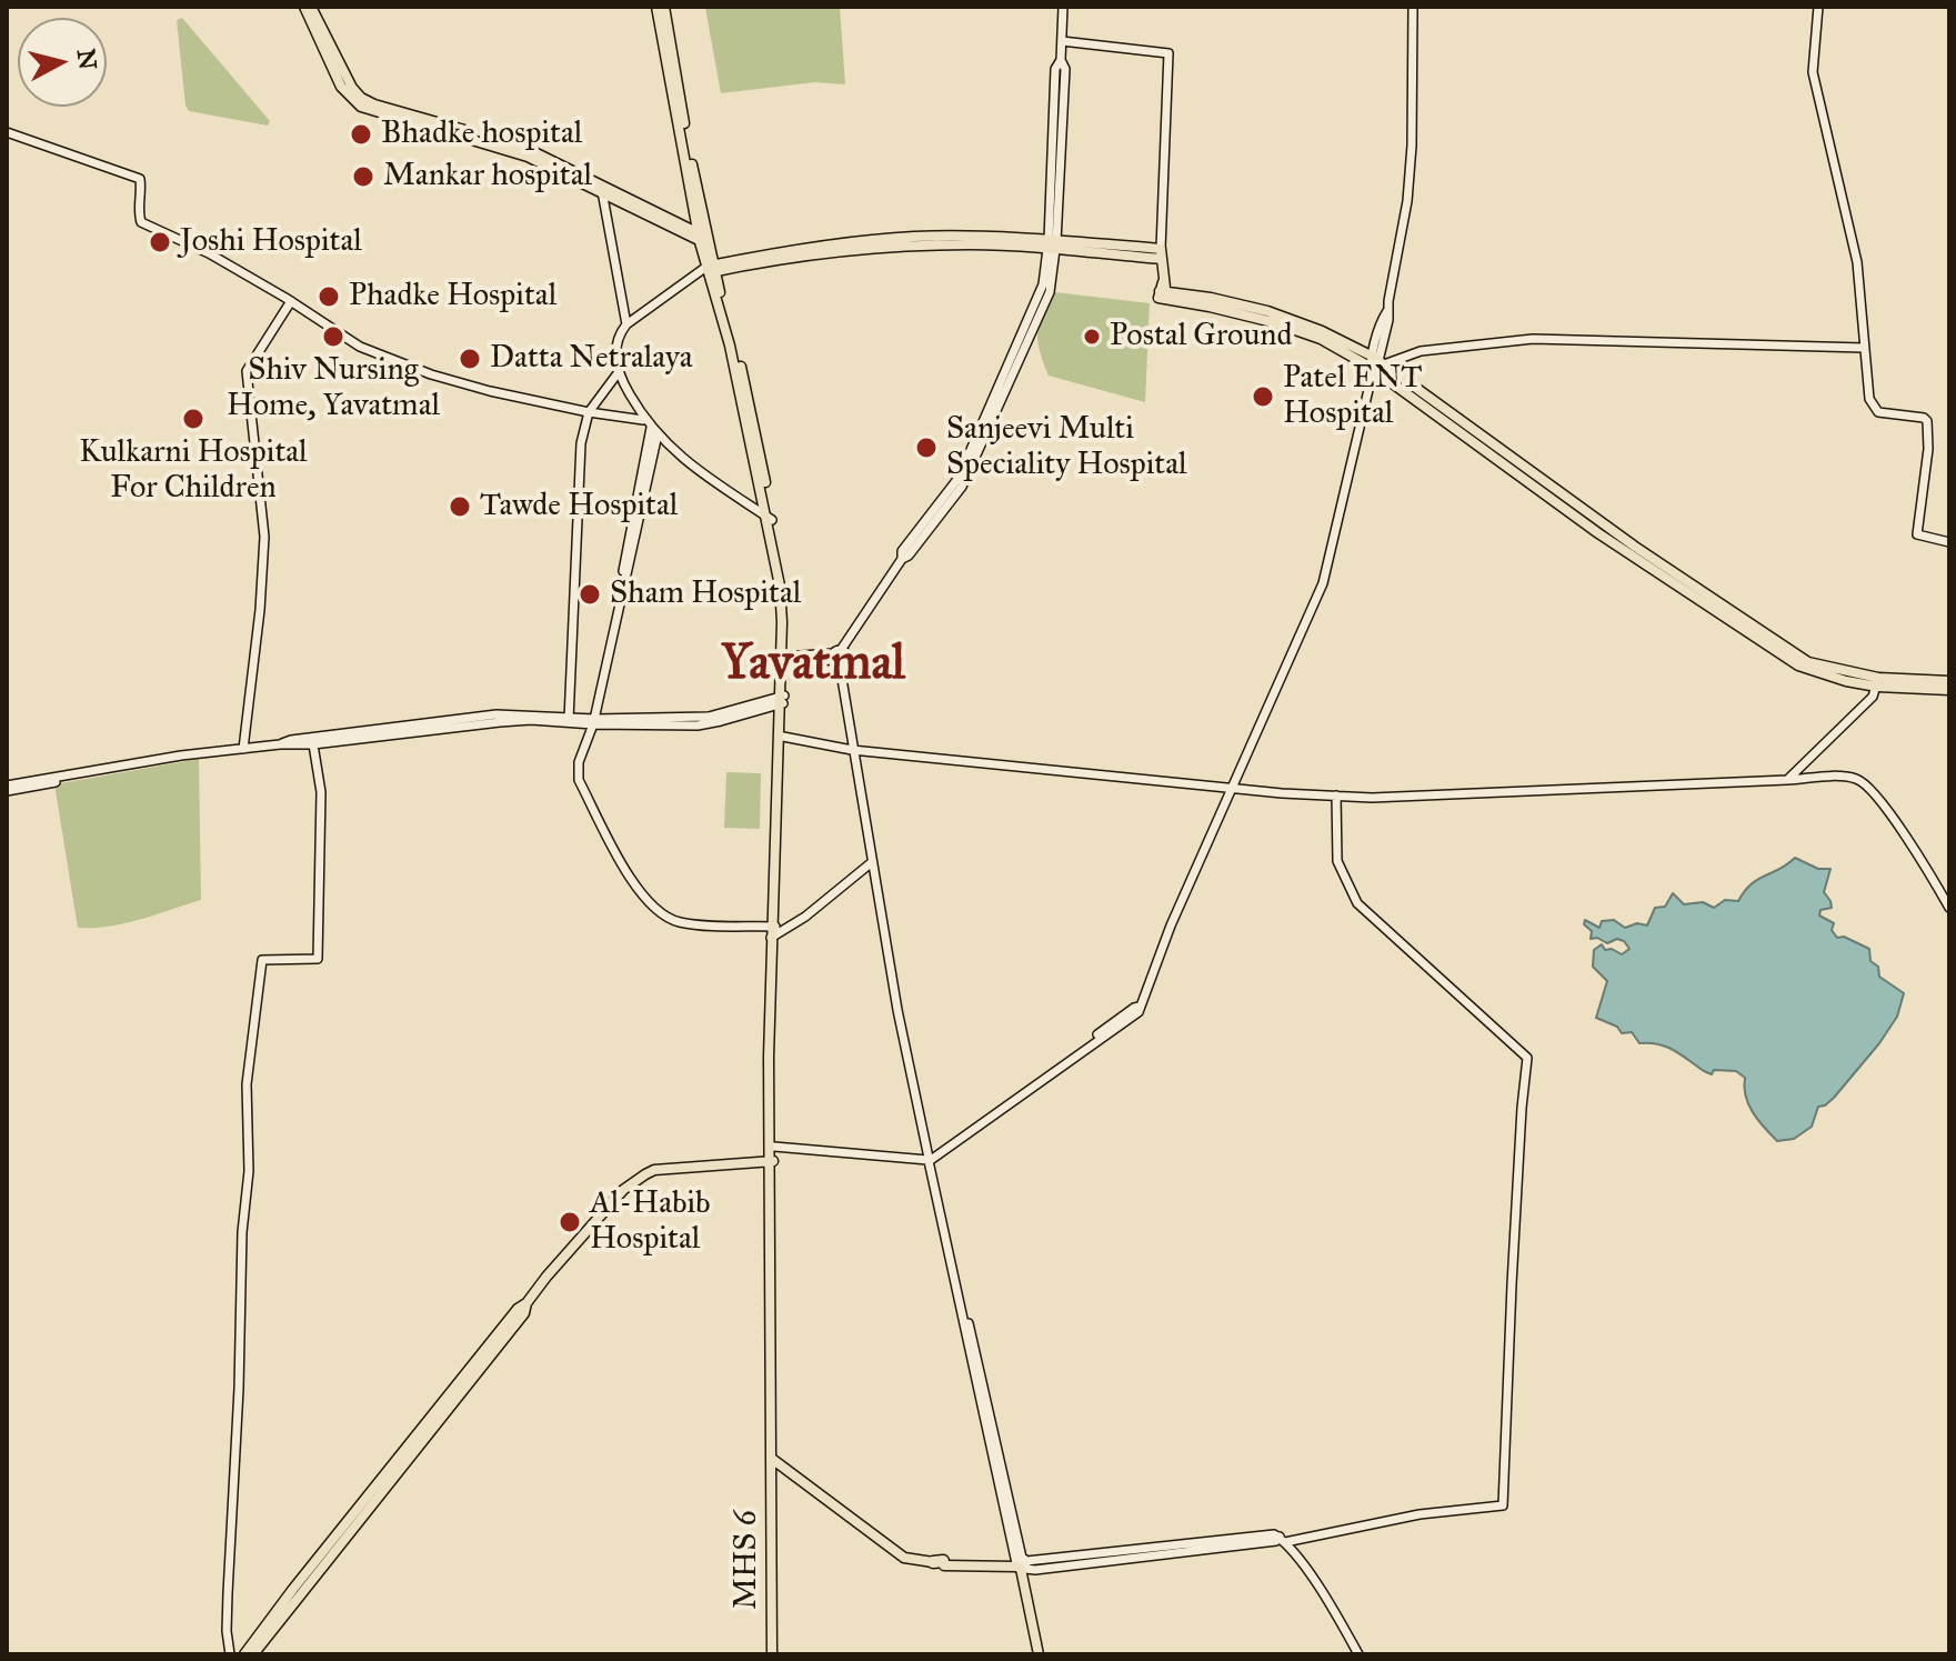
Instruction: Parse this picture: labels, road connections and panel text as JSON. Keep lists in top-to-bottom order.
{
  "districts": ["Yavatmal"],
  "places": [
    "Bhadke hospital",
    "Mankar hospital",
    "Joshi Hospital",
    "Phadke Hospital",
    "Shiv Nursing Home, Yavatmal",
    "Postal Ground",
    "Datta Netralaya",
    "Patel ENT Hospital",
    "Kulkarni Hospital For Children",
    "Sanjeevi Multi Speciality Hospital",
    "Tawde Hospital",
    "Sham Hospital",
    "Al-Habib Hospital"
  ],
  "north": "right"
}
